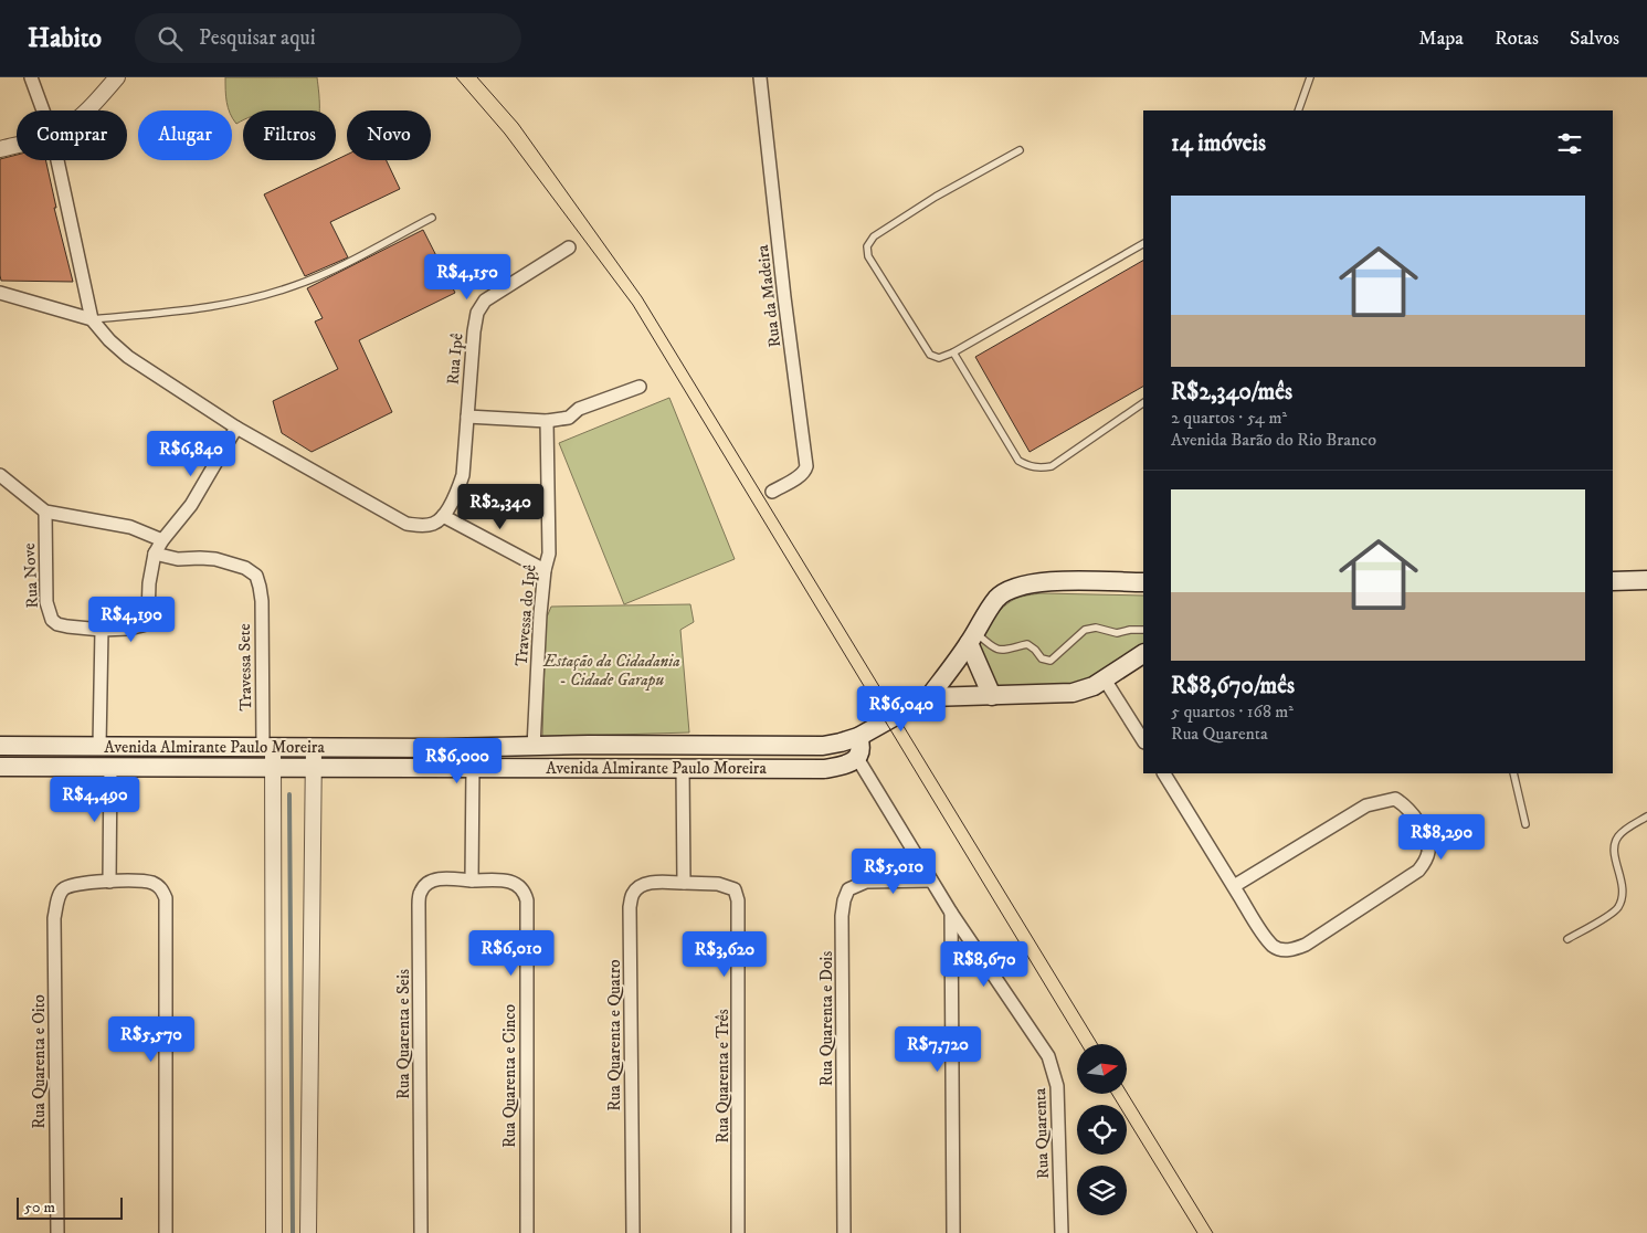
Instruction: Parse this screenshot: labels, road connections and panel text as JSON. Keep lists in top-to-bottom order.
{
  "streets": {
    "main road": ["Avenida Almirante Paulo Moreira"],
    "street": [
      "Rua da Madeira",
      "Rua Ipê",
      "Rua Nove",
      "Travessa do Ipê",
      "Travessa Sete",
      "Rua Quarenta e Dois",
      "Rua Quarenta e Seis",
      "Rua Quarenta e Quatro",
      "Rua Quarenta e Oito",
      "Rua Quarenta e Cinco",
      "Rua Quarenta e Três",
      "Rua Quarenta"
    ]
  },
  "crossings": [
    ["Travessa do Ipê", "Avenida Almirante Paulo Moreira"],
    ["Travessa Sete", "Avenida Almirante Paulo Moreira"],
    ["Avenida Almirante Paulo Moreira", "Rua Quarenta"],
    ["Rua Quarenta e Dois", "Rua Quarenta"],
    ["Rua Quarenta e Seis", "Rua Quarenta e Cinco"],
    ["Rua Quarenta e Quatro", "Rua Quarenta e Três"]
  ],
  "parks": ["Estação da Cidadania - Cidade Garapu"],
  "scale_bar": "50 m",
  "north": "right",
  "page": {
    "header": "Habito",
    "search": "Pesquisar aqui",
    "nav": ["Mapa", "Rotas", "Salvos"],
    "chip": [
      "Comprar",
      "Alugar",
      "Filtros",
      "Novo"
    ],
    "heading": "14 imóveis",
    "list": [
      {
        "name": "R$2,340/mês",
        "note": "2 quartos · 54 m² · Avenida Barão do Rio Branco"
      },
      {
        "name": "R$8,670/mês",
        "note": "5 quartos · 168 m² · Rua Quarenta"
      }
    ],
    "price": [
      "R$4,150",
      "R$6,840",
      "R$2,340",
      "R$4,190",
      "R$6,040",
      "R$6,000",
      "R$4,490",
      "R$8,290",
      "R$5,010",
      "R$6,010",
      "R$3,620",
      "R$8,670",
      "R$5,570",
      "R$7,720"
    ],
    "scale": "50 m"
  }
}
